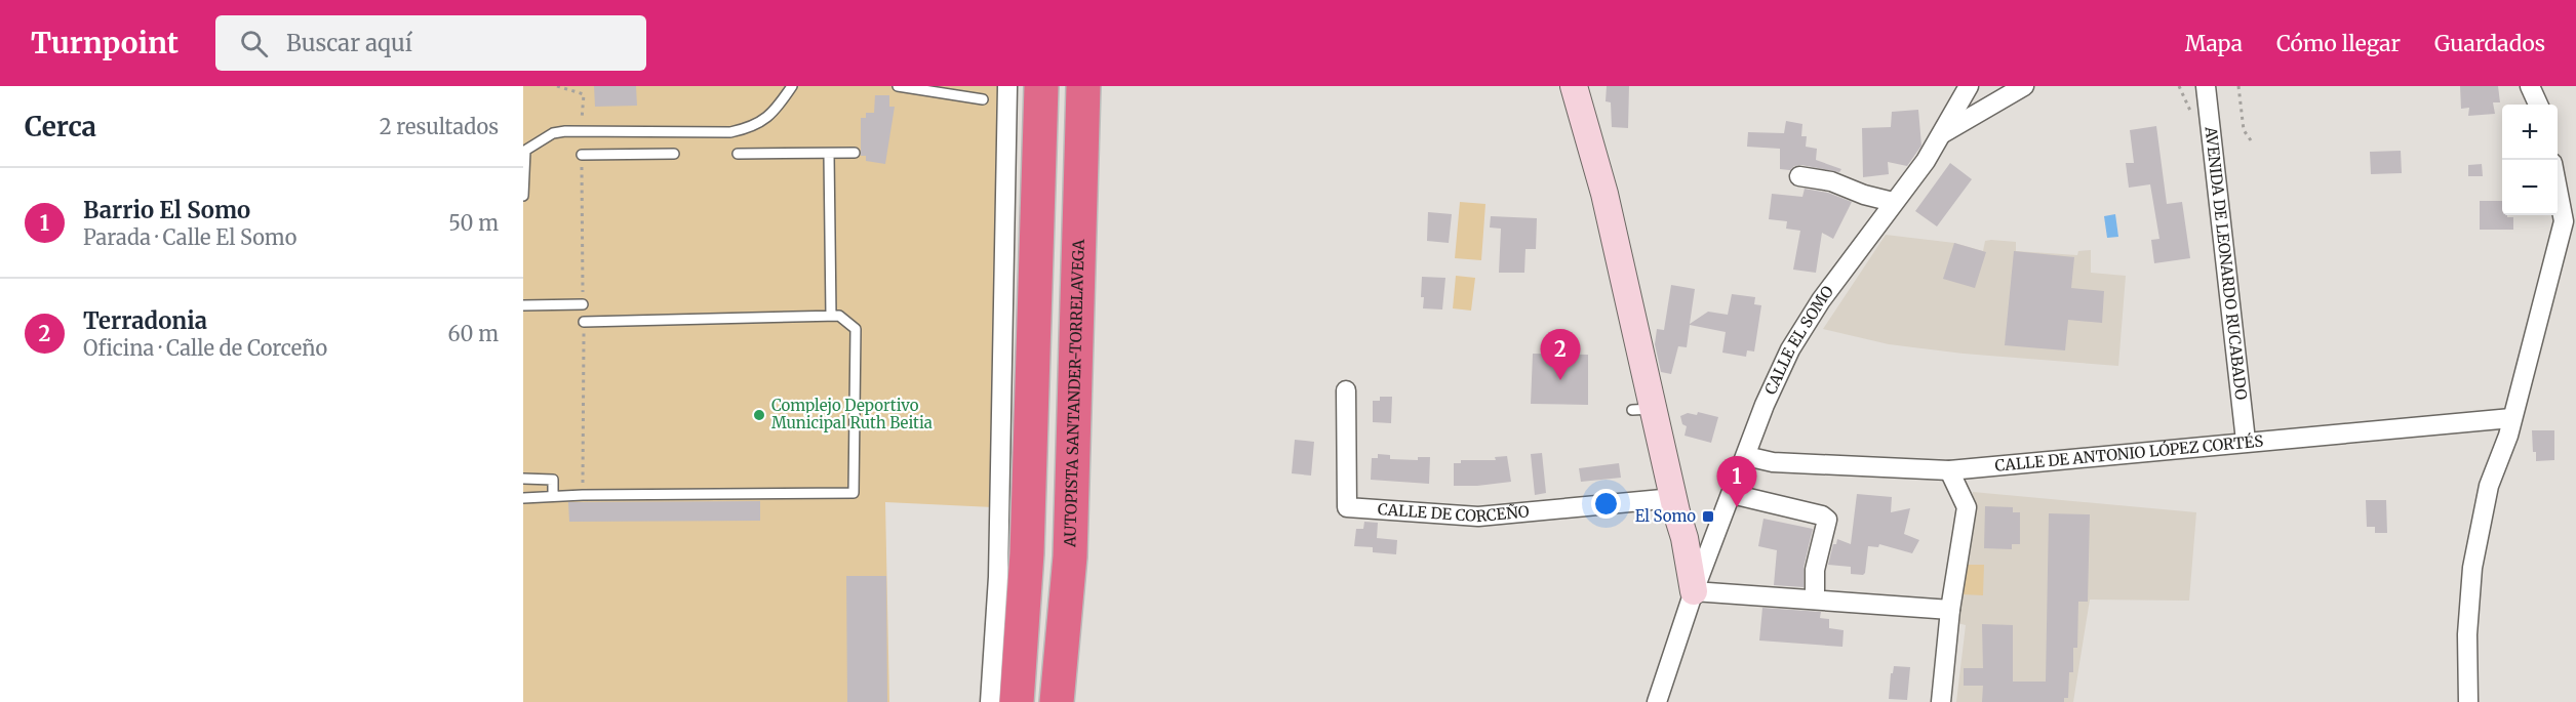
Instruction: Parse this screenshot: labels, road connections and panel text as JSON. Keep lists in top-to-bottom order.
{
  "streets": {
    "highway": ["AUTOPISTA SANTANDER-TORRELAVEGA"],
    "street": [
      "AVENIDA DE LEONARDO RUCABADO",
      "CALLE EL SOMO",
      "CALLE DE ANTONIO LÓPEZ CORTÉS",
      "CALLE DE CORCEÑO"
    ]
  },
  "crossings": [
    ["AVENIDA DE LEONARDO RUCABADO", "CALLE DE ANTONIO LÓPEZ CORTÉS"],
    ["CALLE EL SOMO", "CALLE DE ANTONIO LÓPEZ CORTÉS"]
  ],
  "places": {
    "other": ["Complejo Deportivo Municipal Ruth Beitia"],
    "transit": ["El Somo"]
  },
  "page": {
    "header": "Turnpoint",
    "search": "Buscar aquí",
    "nav": ["Mapa", "Cómo llegar", "Guardados"],
    "heading": ["Cerca", "2 resultados"],
    "map_buttons": ["+", "−"],
    "list": [
      {
        "mark": "1",
        "name": "Barrio El Somo",
        "note": "Parada · Calle El Somo",
        "value": "50 m"
      },
      {
        "mark": "2",
        "name": "Terradonia",
        "note": "Oficina · Calle de Corceño",
        "value": "60 m"
      }
    ],
    "pins": ["2", "1"]
  }
}
